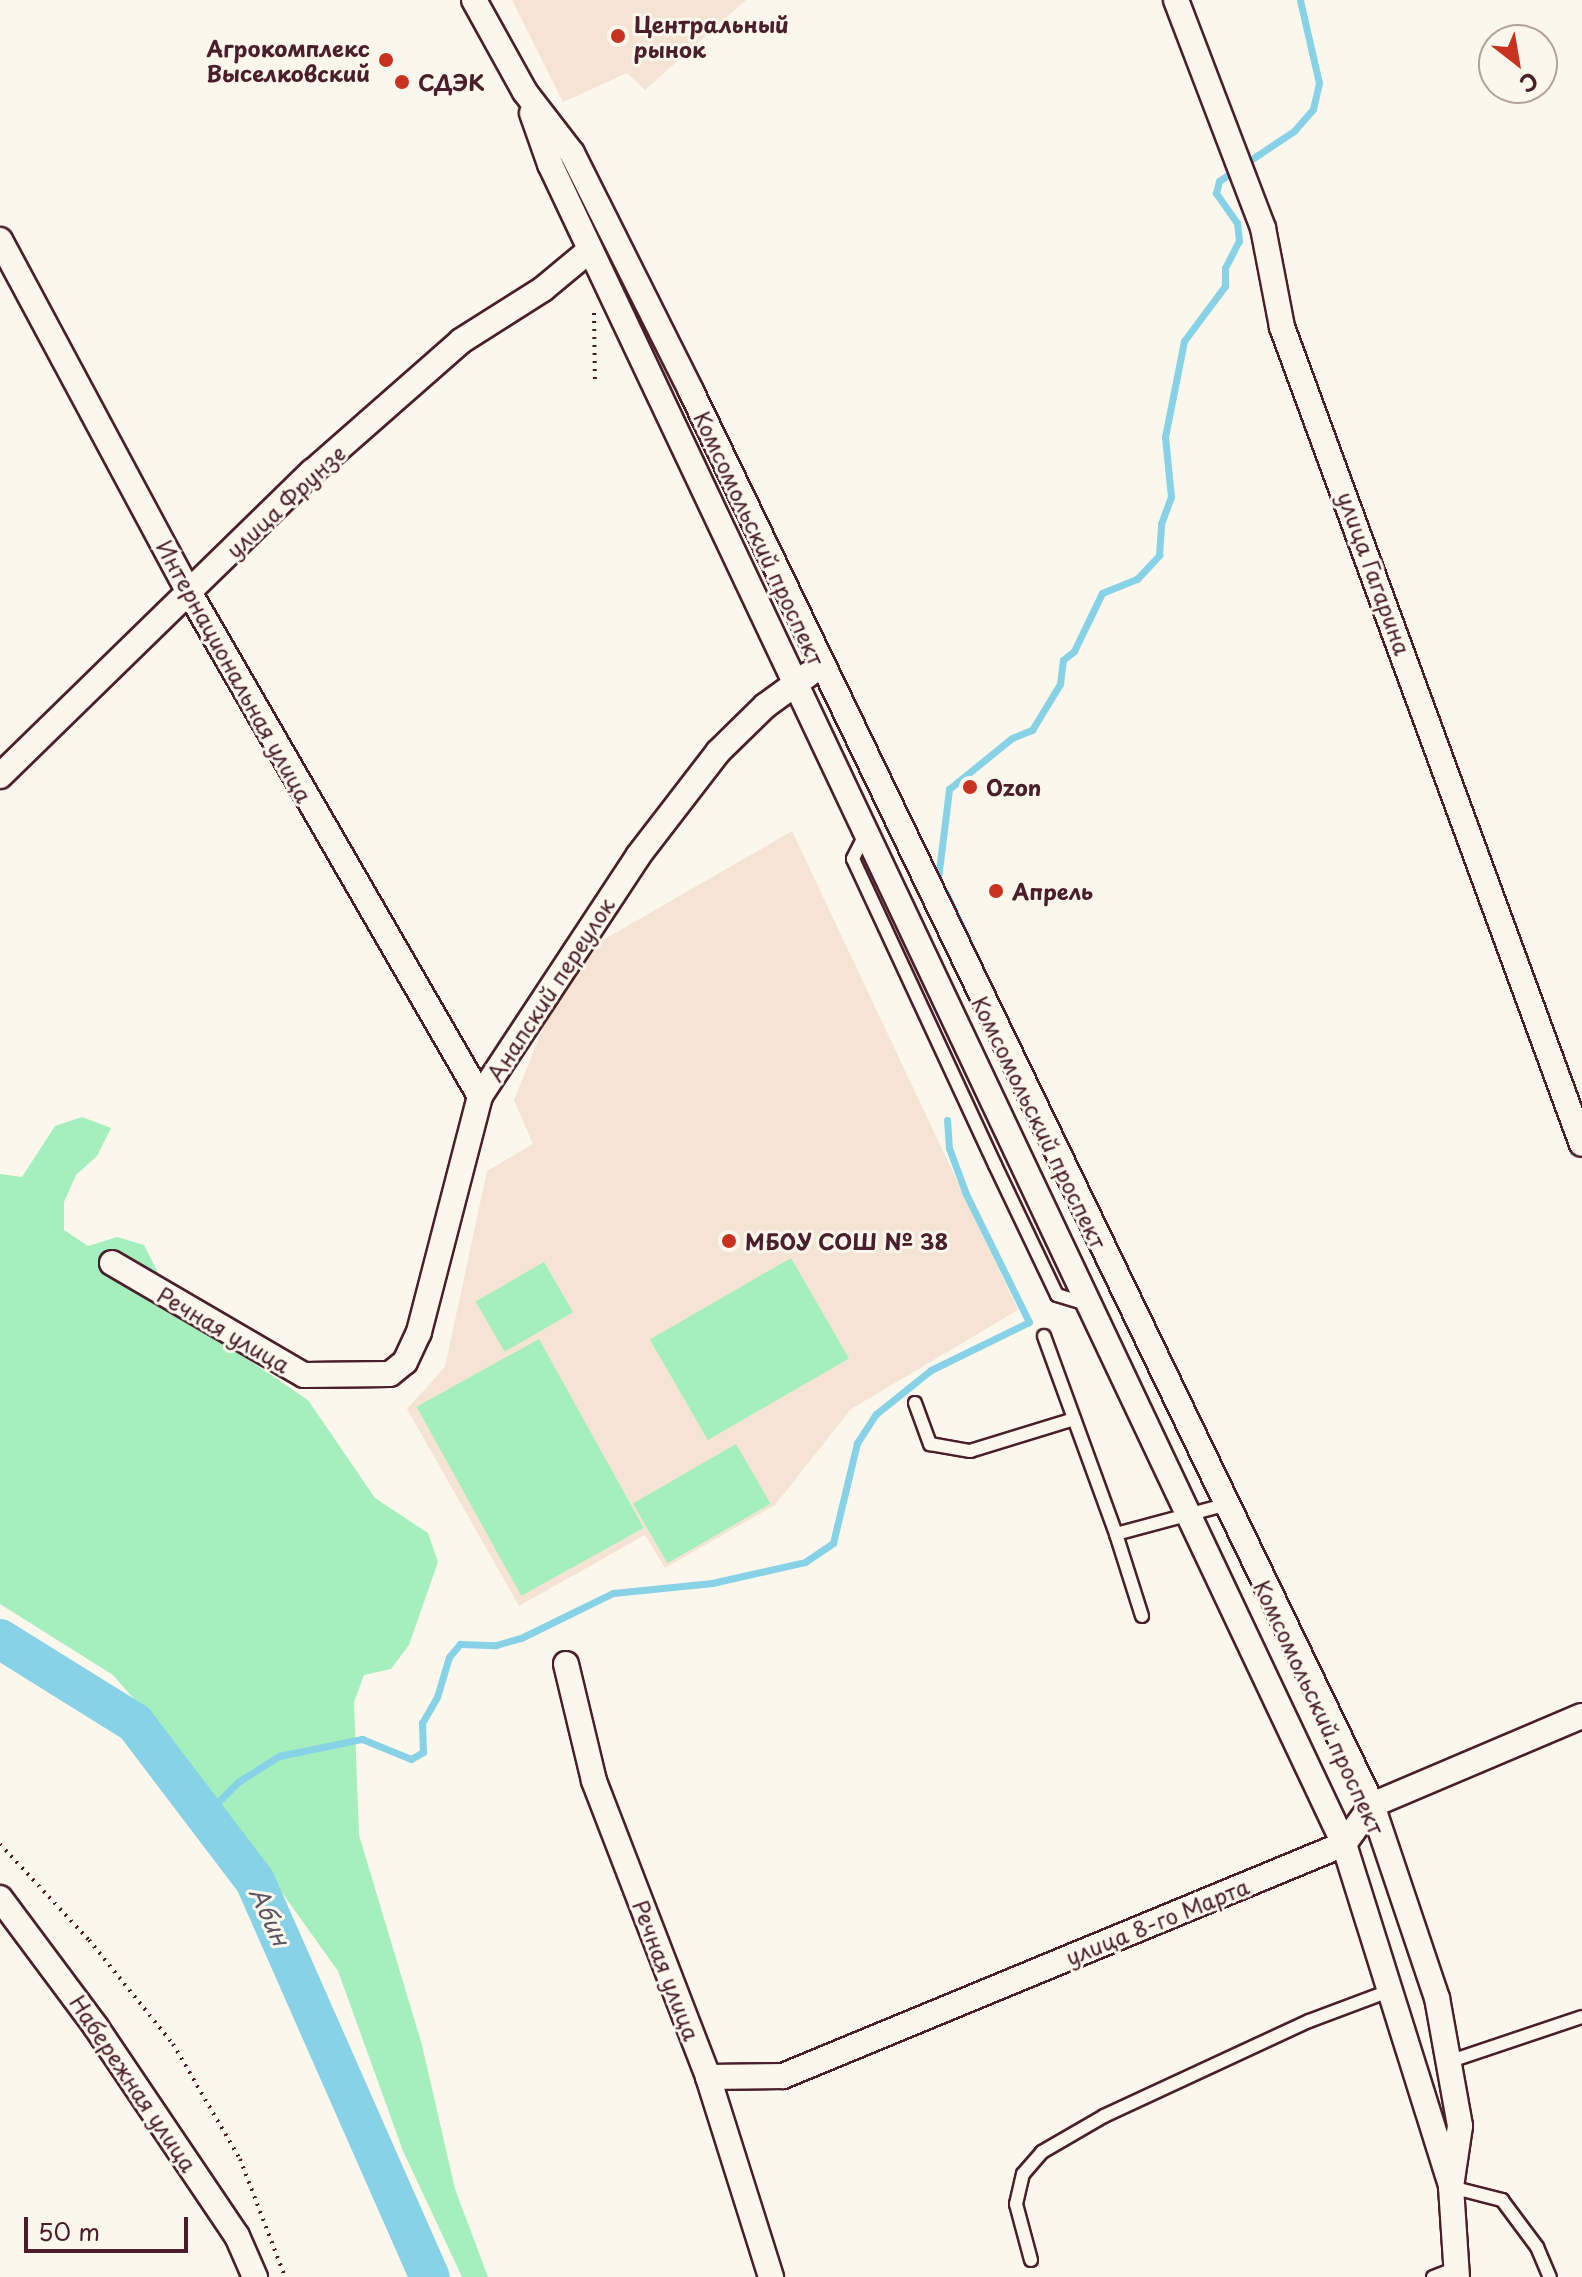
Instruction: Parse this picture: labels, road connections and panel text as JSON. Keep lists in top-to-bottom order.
{
  "streets": {
    "street": [
      "улица Фрунзе",
      "Комсомольский проспект",
      "улица Гагарина",
      "Интернациональная улица",
      "Анапский переулок",
      "Речная улица",
      "улица 8-го Марта",
      "Набережная улица"
    ]
  },
  "crossings": [
    ["улица Фрунзе", "Комсомольский проспект"],
    ["улица Фрунзе", "Интернациональная улица"],
    ["Комсомольский проспект", "Анапский переулок"],
    ["Комсомольский проспект", "улица 8-го Марта"],
    ["Интернациональная улица", "Анапский переулок"],
    ["Анапский переулок", "Речная улица"],
    ["Речная улица", "улица 8-го Марта"]
  ],
  "water": ["Абин"],
  "places": [
    "Центральный рынок",
    "Агрокомплекс Выселковский",
    "СДЭК",
    "Ozon",
    "Апрель",
    "МБОУ СОШ № 38"
  ],
  "scale_bar": "50 m",
  "north": "bottom right"
}
